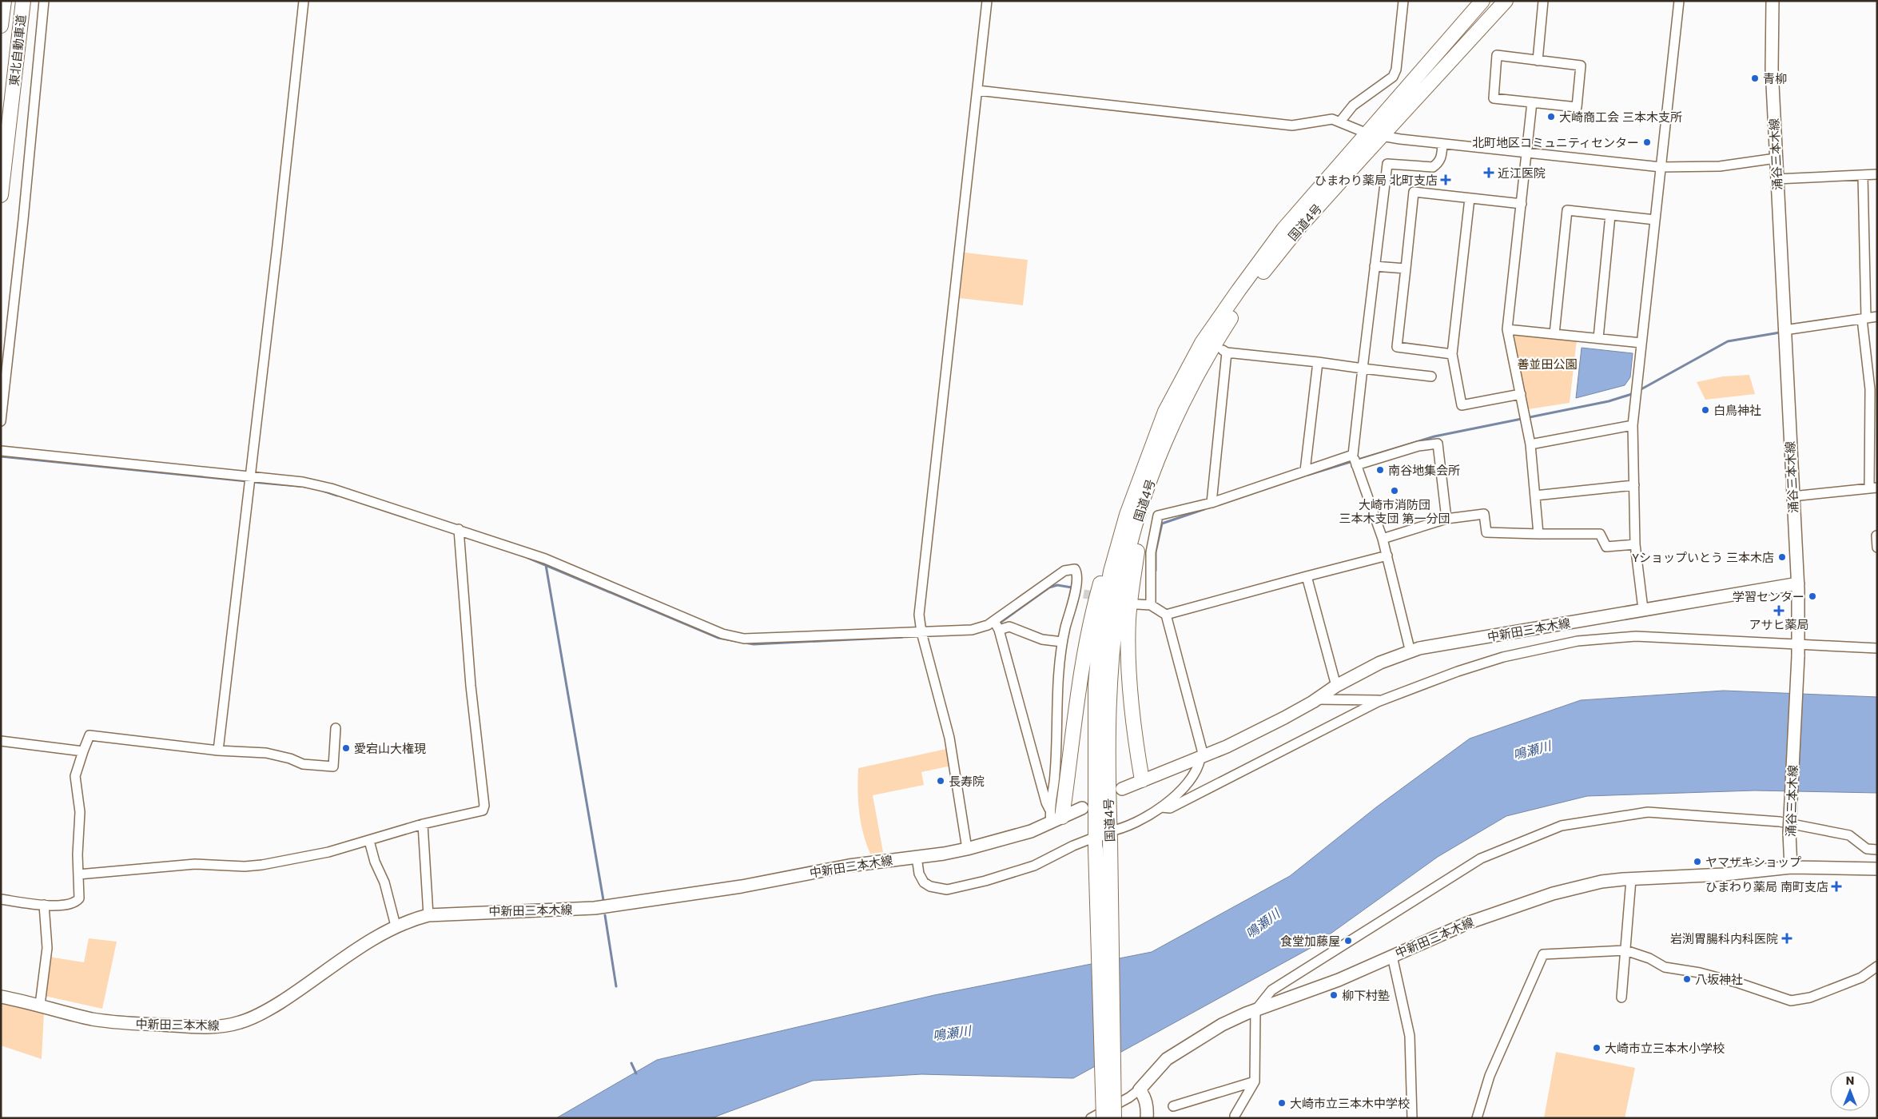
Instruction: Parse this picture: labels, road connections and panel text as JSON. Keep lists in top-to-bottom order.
{
  "streets": {
    "highway": ["東北自動車道", "国道4号"],
    "main road": ["涌谷三本木線", "中新田三本木線"]
  },
  "crossings": [
    ["涌谷三本木線", "中新田三本木線"]
  ],
  "water": ["鳴瀬川"],
  "parks": ["善並田公園"],
  "places": {
    "other": [
      "青柳",
      "大崎商工会 三本木支所",
      "北町地区コミュニティセンター",
      "白鳥神社",
      "南谷地集会所",
      "大崎市消防団 三本木支団 第一分団",
      "Yショップいとう 三本木店",
      "学習センター",
      "愛宕山大権現",
      "長寿院",
      "ヤマザキショップ",
      "食堂加藤屋",
      "八坂神社",
      "柳下村塾",
      "大崎市立三本木小学校",
      "大崎市立三本木中学校"
    ],
    "health": [
      "近江医院",
      "ひまわり薬局 北町支店",
      "アサヒ薬局",
      "ひまわり薬局 南町支店",
      "岩渕胃腸科内科医院"
    ]
  },
  "north": "top"
}
